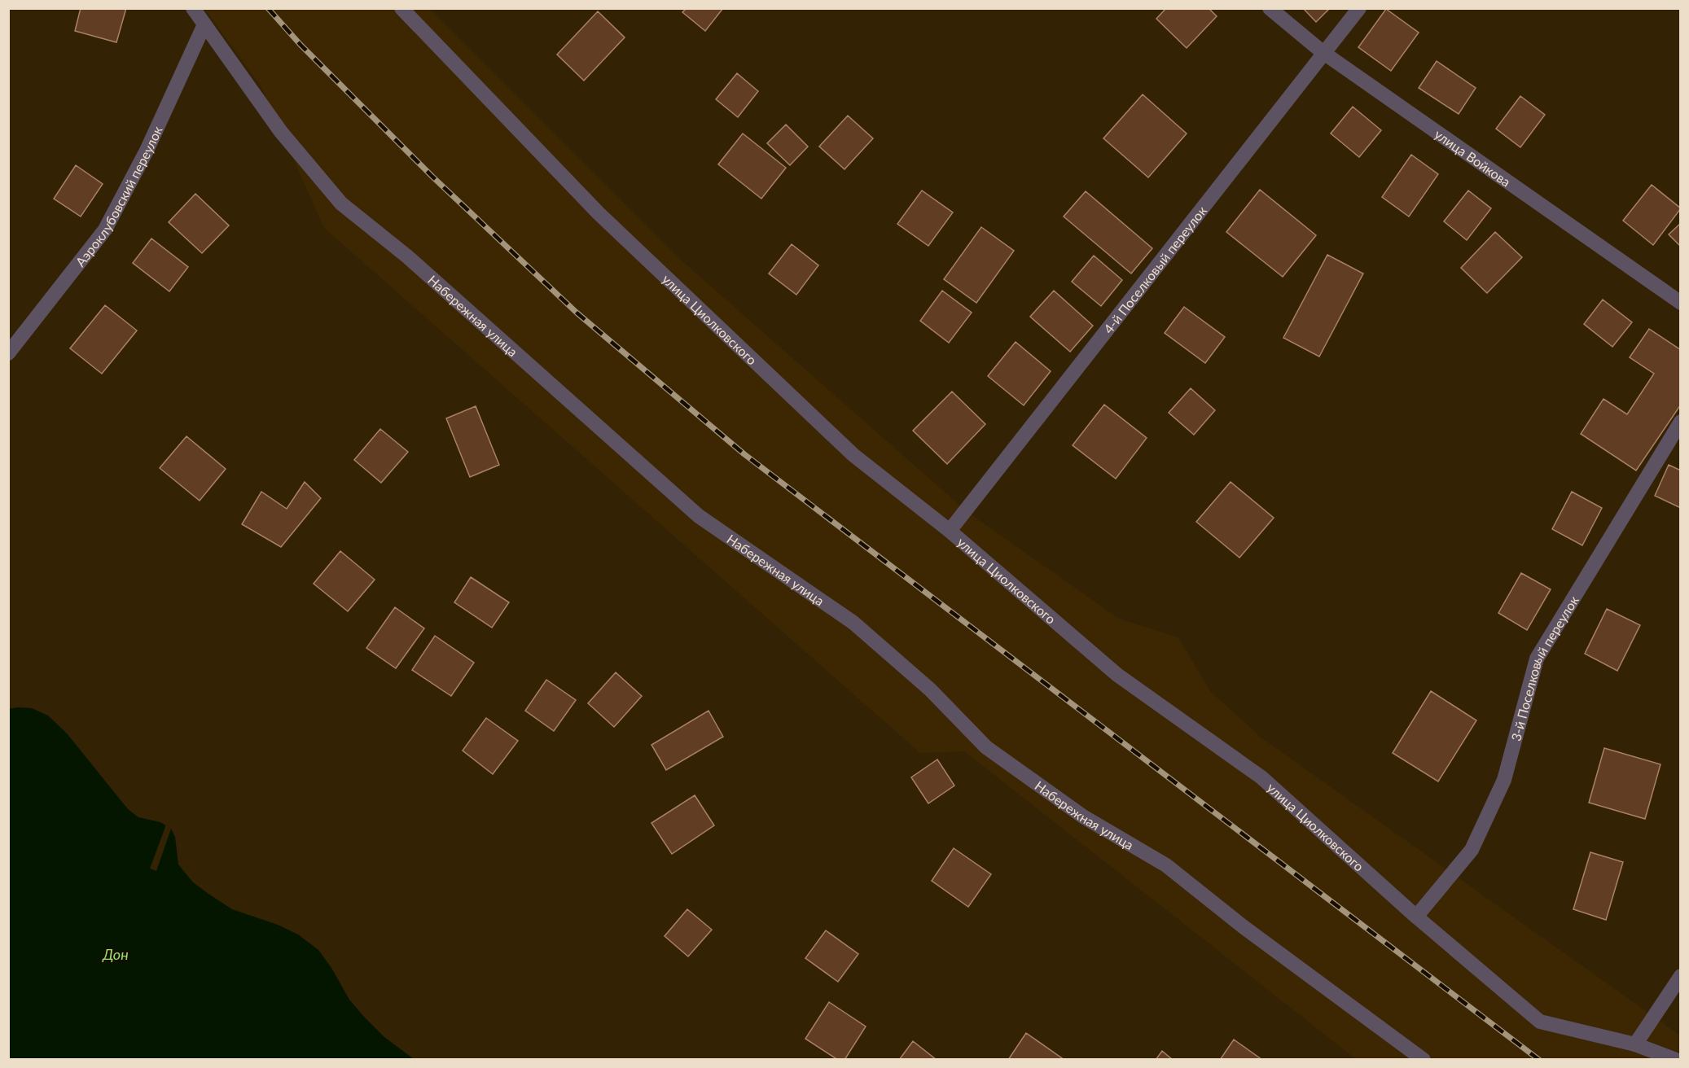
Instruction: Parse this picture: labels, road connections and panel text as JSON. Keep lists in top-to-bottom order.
{
  "streets": {
    "street": [
      "улица Войкова",
      "Аэроклубовский переулок",
      "4-й Поселковый переулок",
      "Набережная улица",
      "улица Циолковского",
      "3-й Поселковый переулок"
    ]
  },
  "crossings": [
    ["улица Войкова", "4-й Поселковый переулок"],
    ["Аэроклубовский переулок", "Набережная улица"],
    ["4-й Поселковый переулок", "улица Циолковского"],
    ["улица Циолковского", "3-й Поселковый переулок"]
  ],
  "water": ["Дон"]
}
